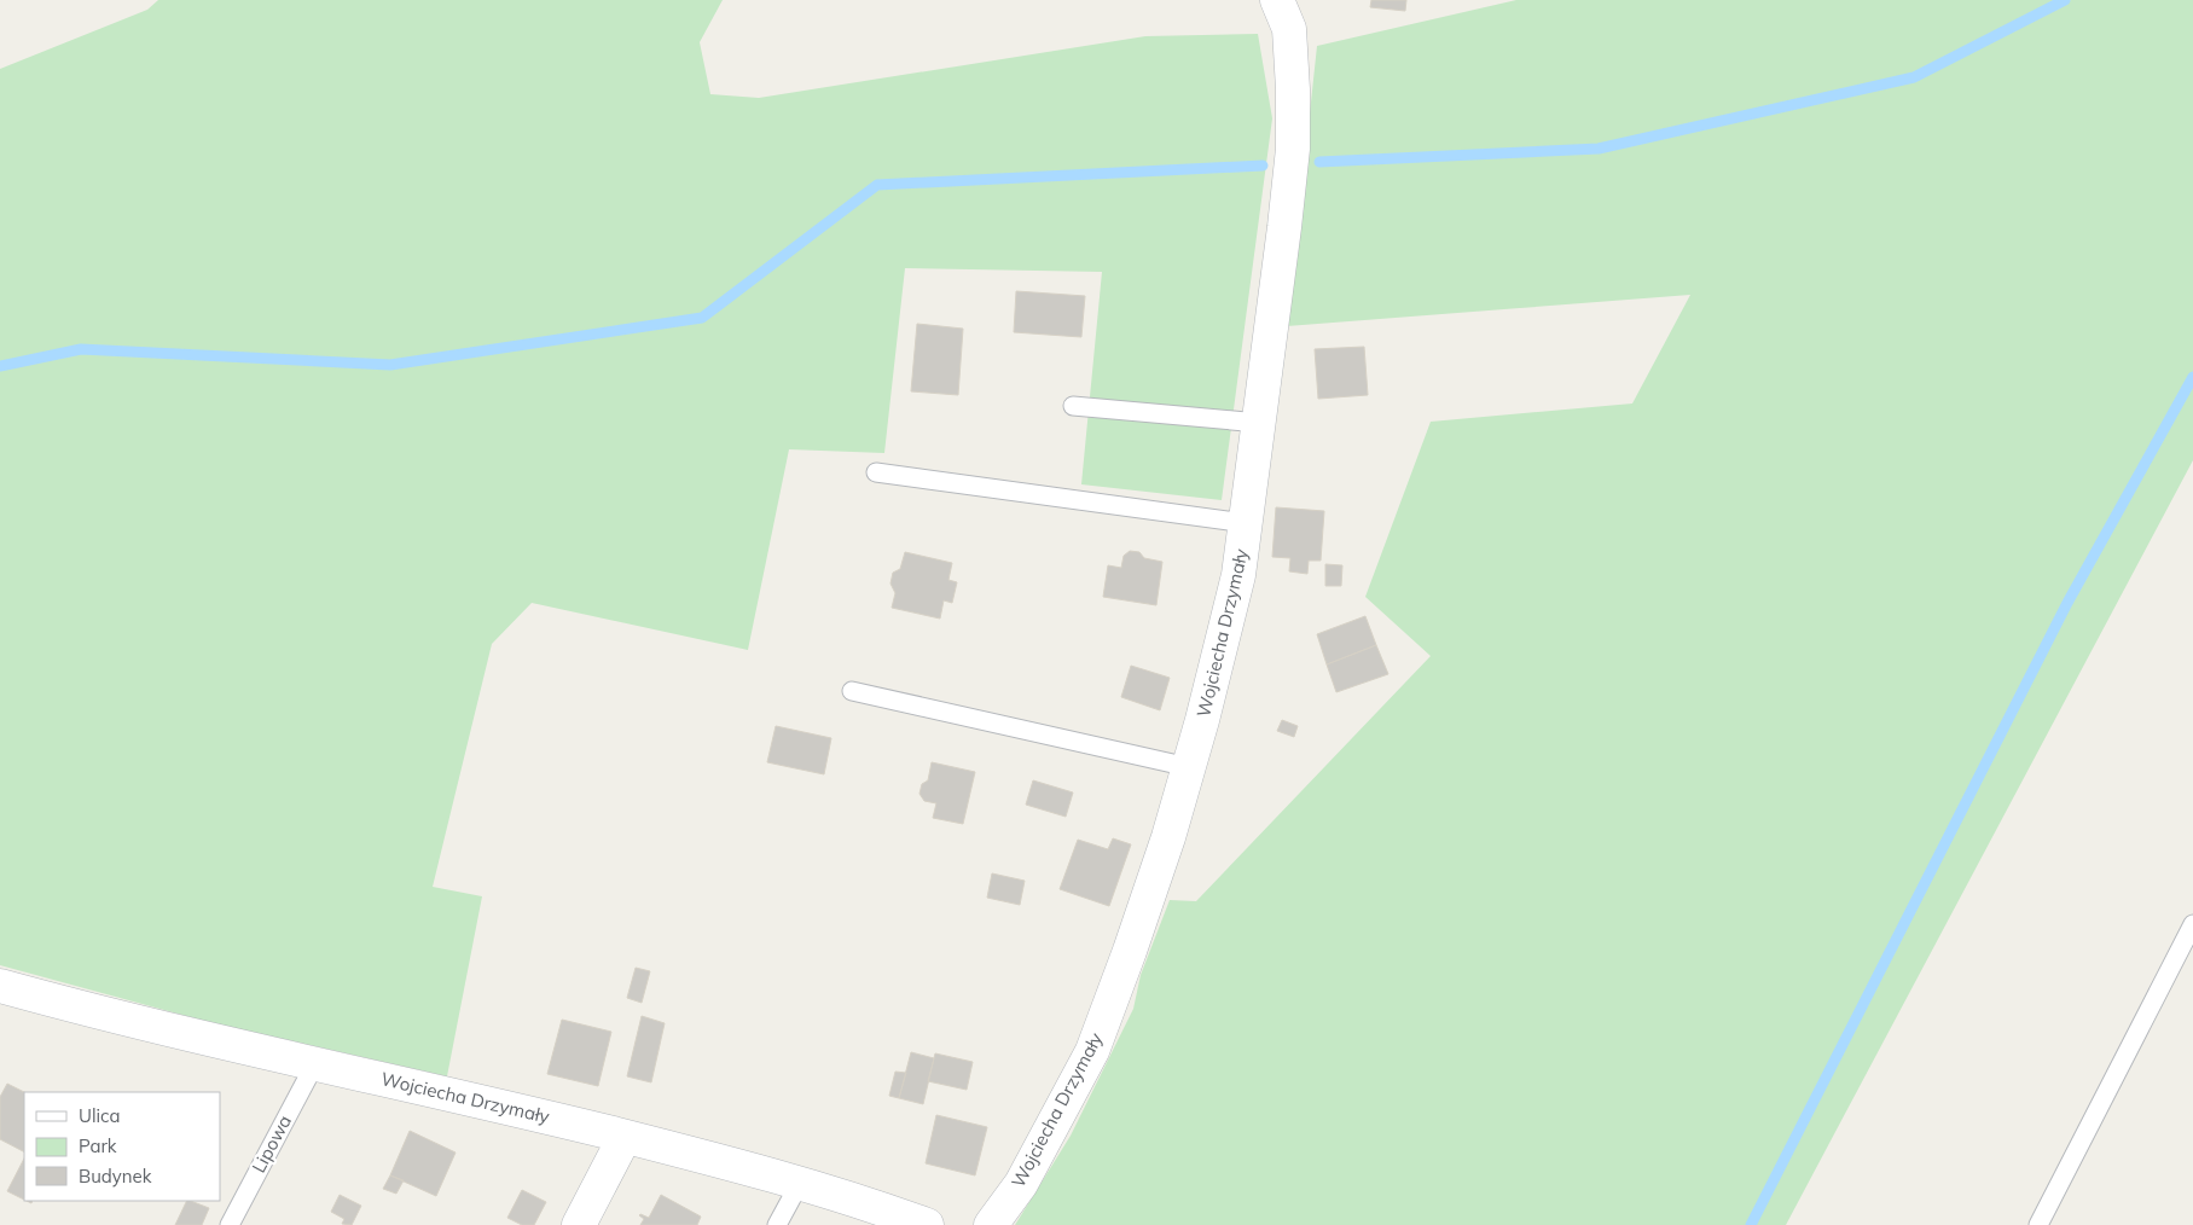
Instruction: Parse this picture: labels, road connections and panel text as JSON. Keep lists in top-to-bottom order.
{
  "streets": {
    "street": ["Wojciecha Drzymały"],
    "lane": ["Lipowa"]
  },
  "crossings": [
    ["Wojciecha Drzymały", "Lipowa"]
  ],
  "legend": ["Ulica", "Park", "Budynek"]
}
